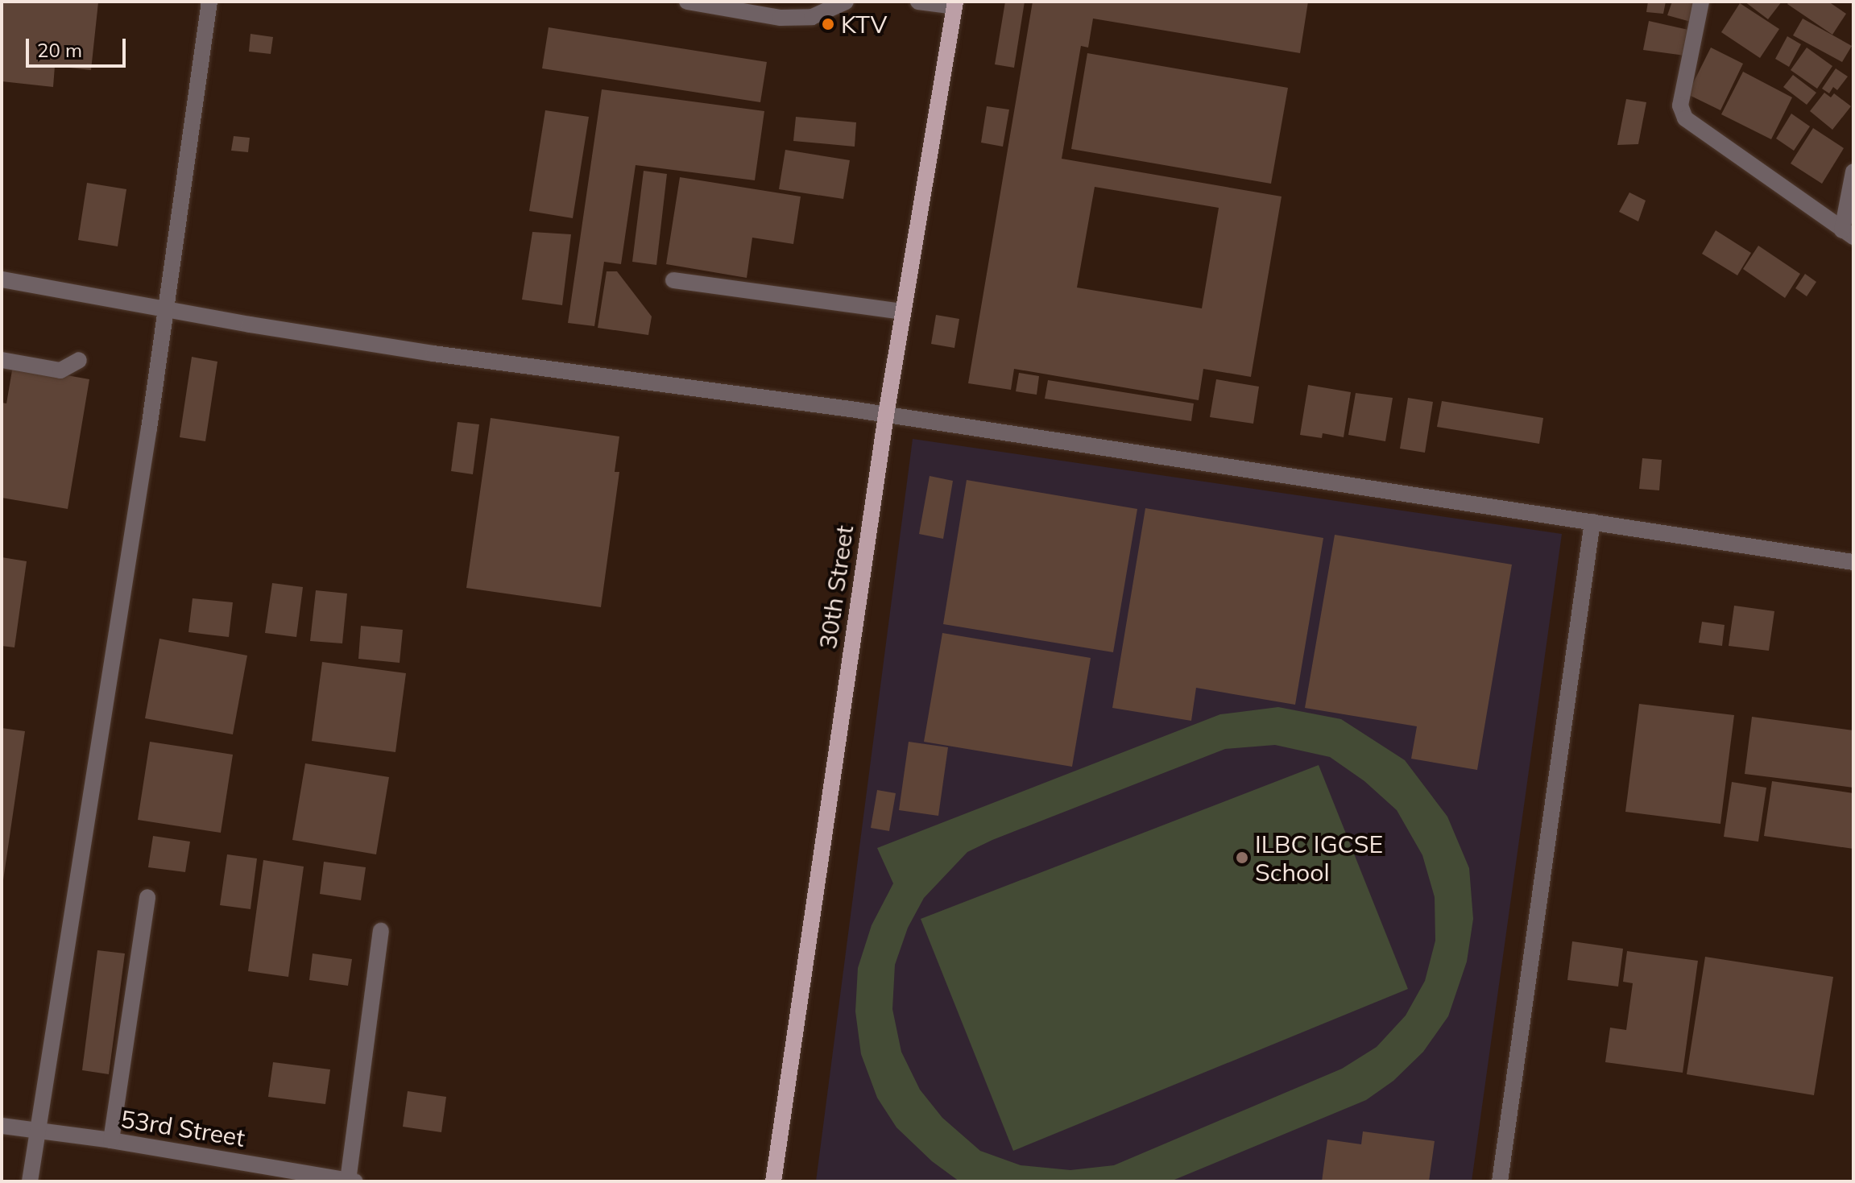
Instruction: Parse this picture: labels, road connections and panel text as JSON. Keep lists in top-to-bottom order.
{
  "streets": {
    "main road": ["30th Street"],
    "street": ["53rd Street"]
  },
  "places": ["KTV", "ILBC IGCSE School"],
  "scale_bar": "20 m"
}
